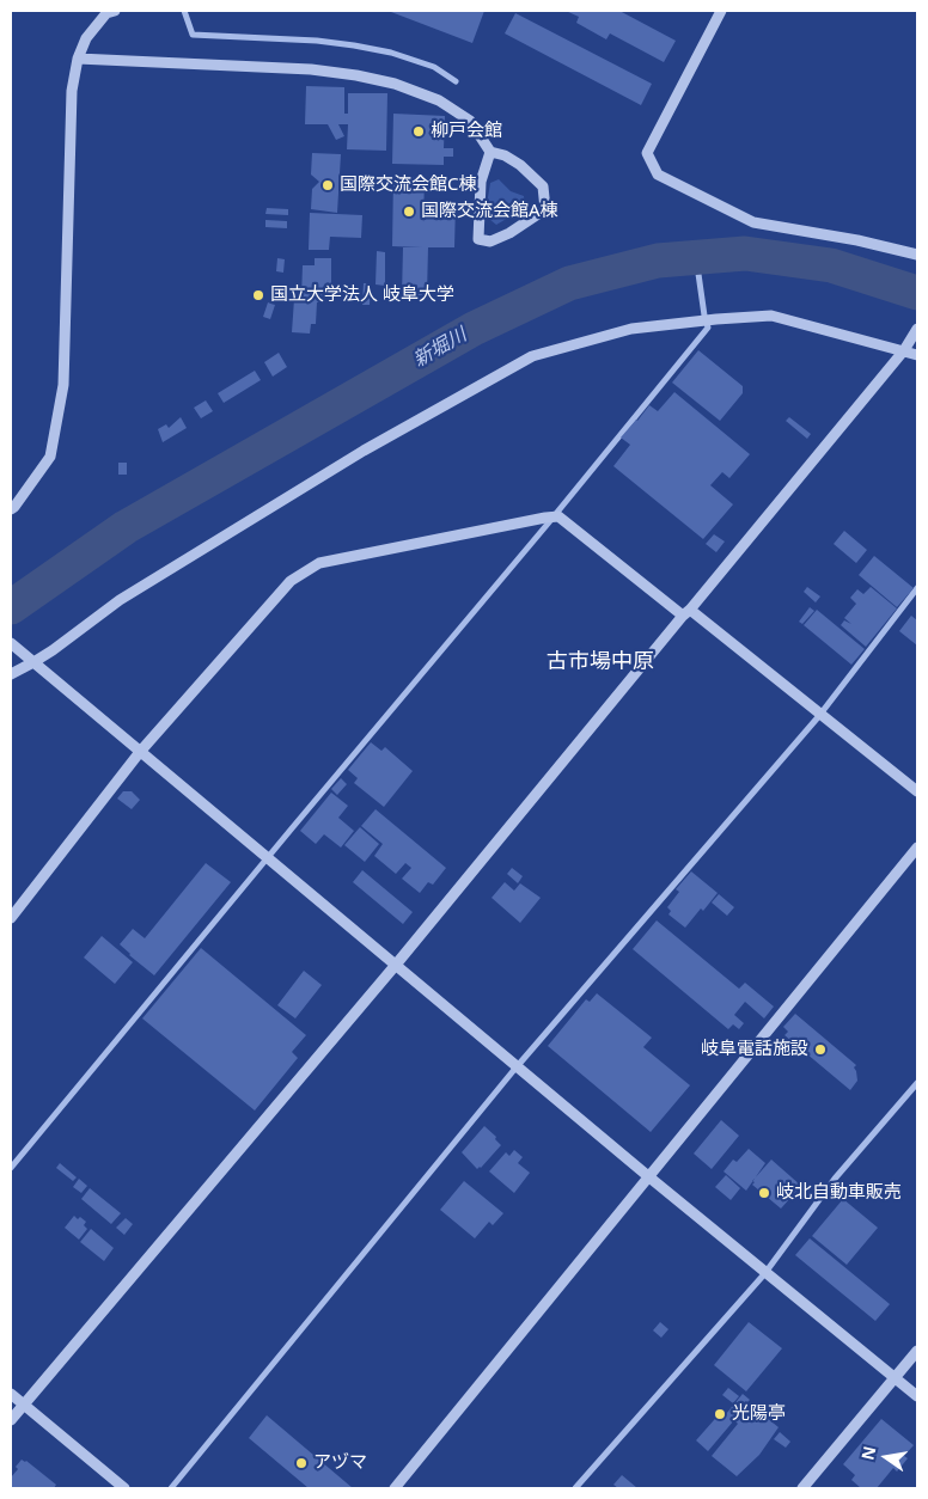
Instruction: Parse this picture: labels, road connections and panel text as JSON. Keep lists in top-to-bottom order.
{
  "districts": ["古市場中原"],
  "water": ["新堀川"],
  "places": [
    "柳戸会館",
    "国際交流会館C棟",
    "国際交流会館A棟",
    "国立大学法人 岐阜大学",
    "岐阜電話施設",
    "岐北自動車販売",
    "光陽亭",
    "アヅマ"
  ],
  "north": "left"
}
